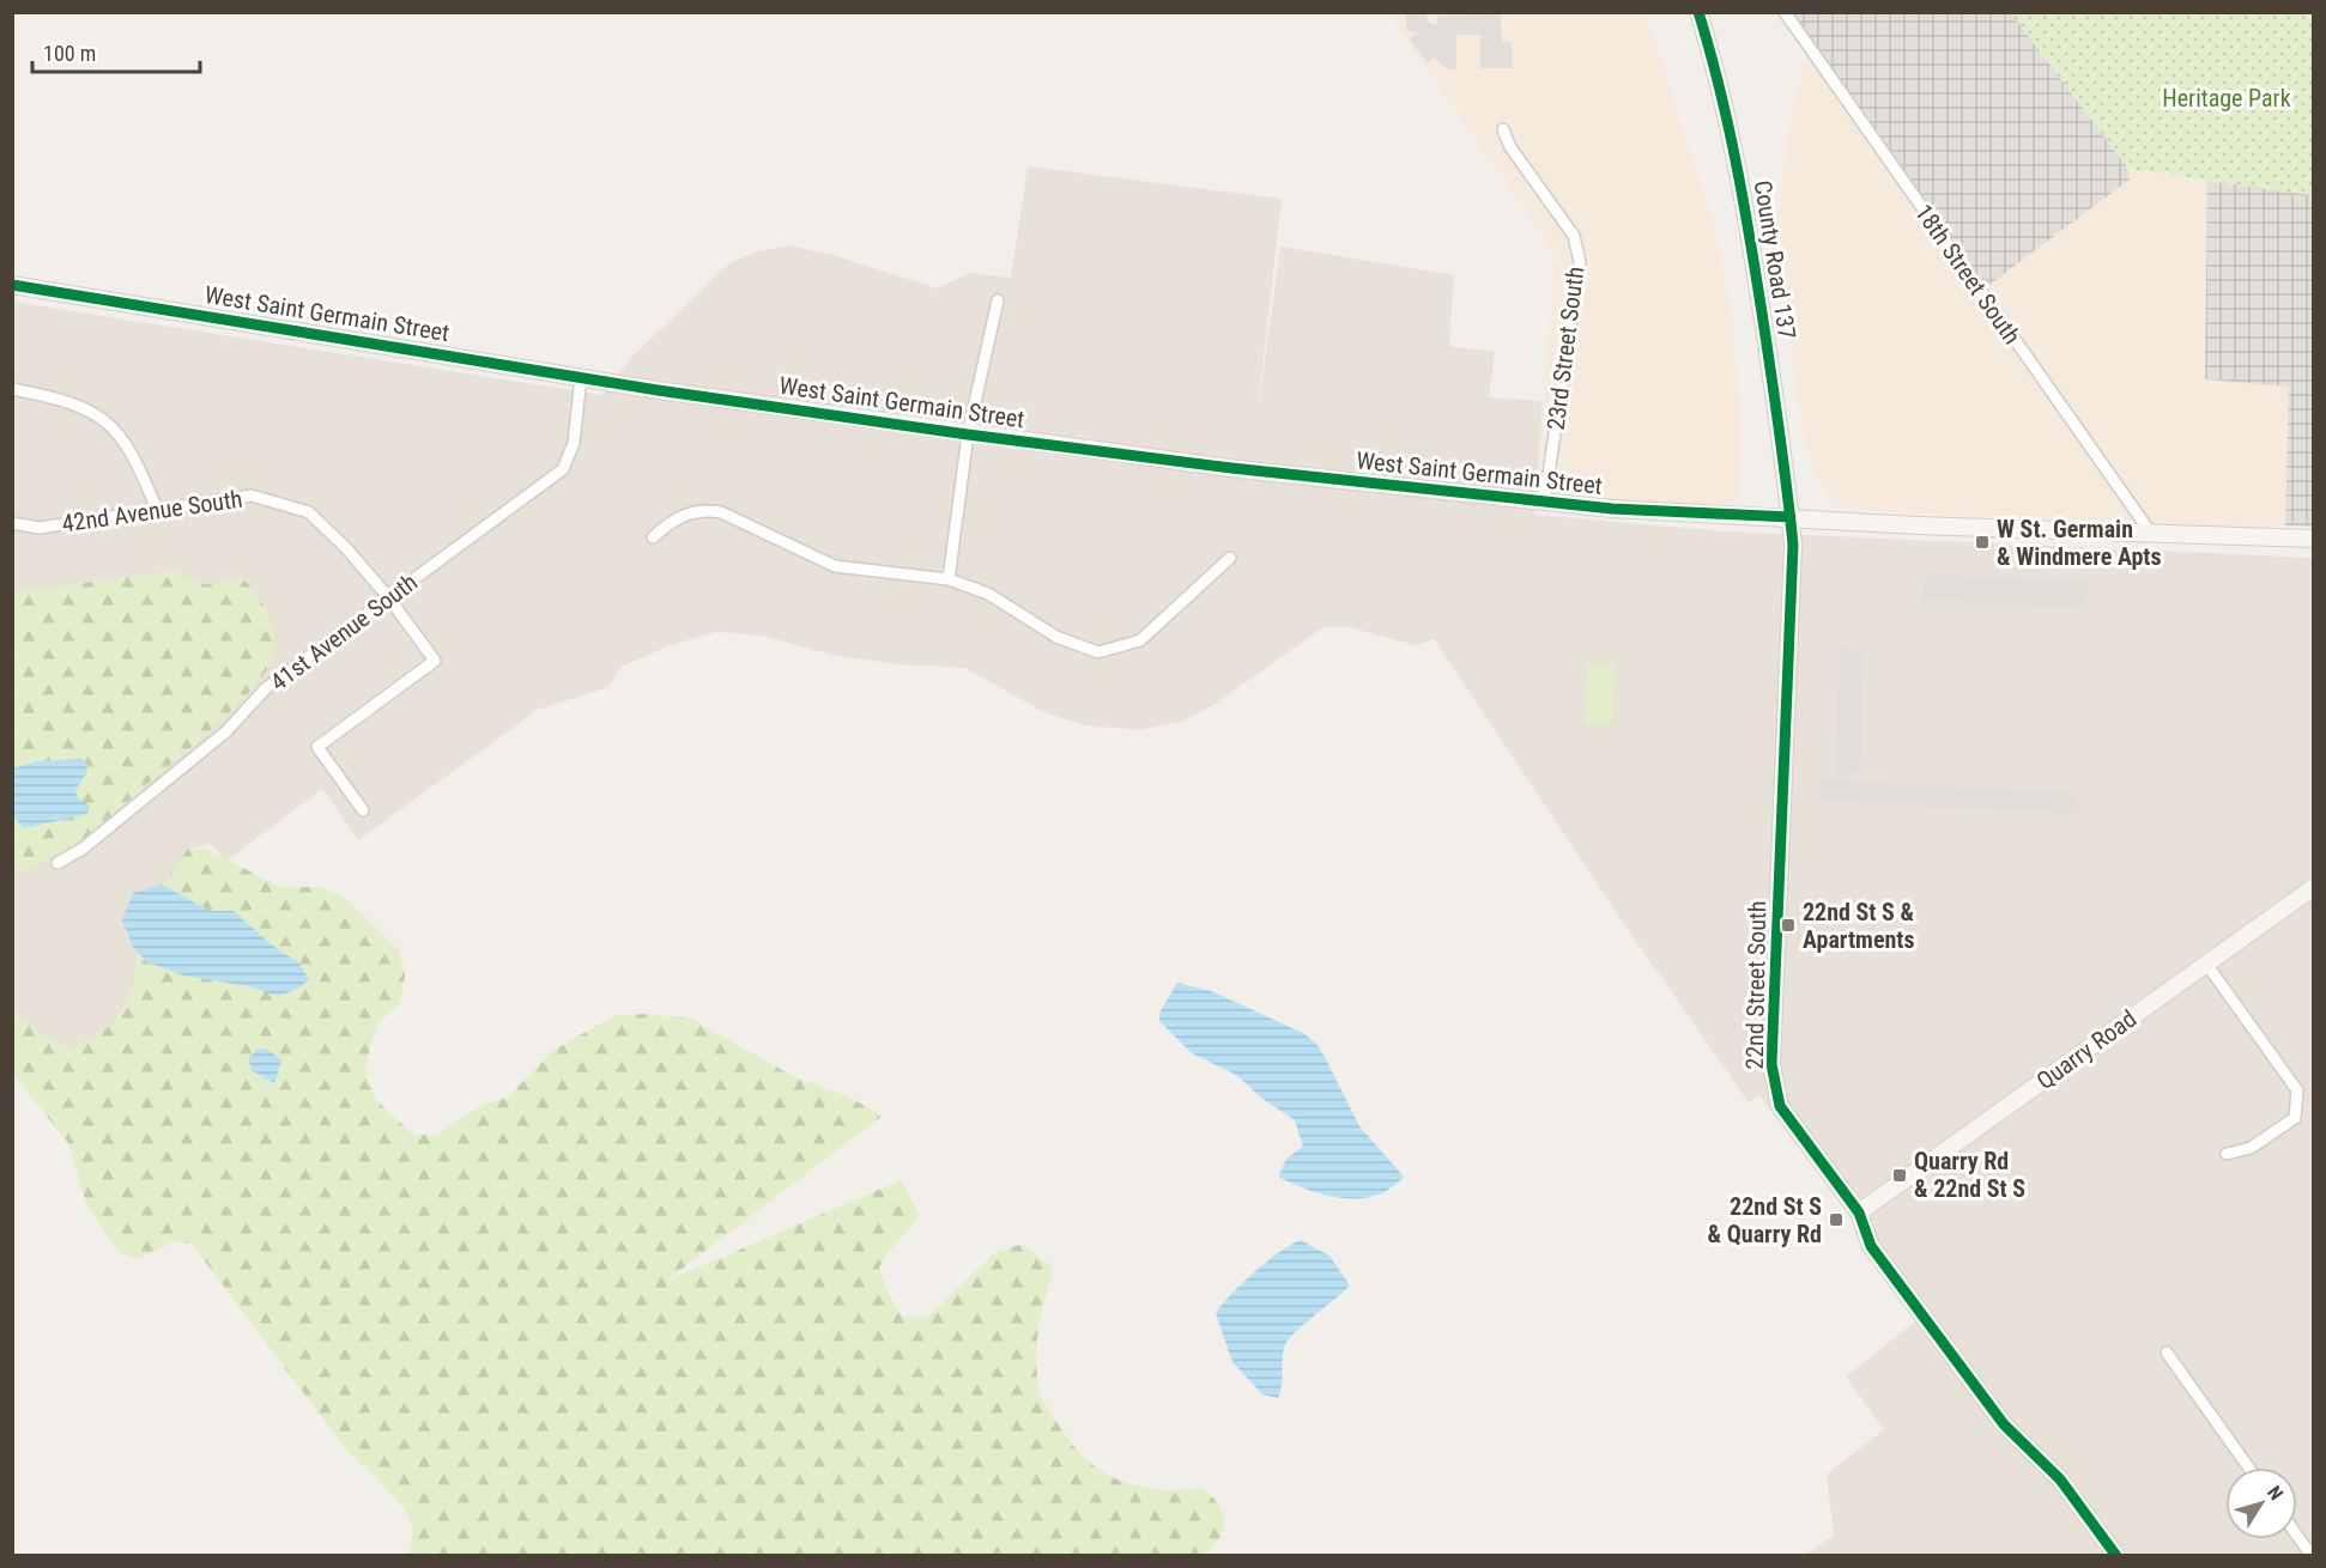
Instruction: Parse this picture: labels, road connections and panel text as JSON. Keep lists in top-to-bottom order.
{
  "streets": {
    "street": [
      "County Road 137",
      "18th Street South",
      "West Saint Germain Street",
      "23rd Street South",
      "42nd Avenue South",
      "41st Avenue South",
      "22nd Street South",
      "Quarry Road"
    ]
  },
  "crossings": [
    ["County Road 137", "West Saint Germain Street"],
    ["County Road 137", "22nd Street South"],
    ["18th Street South", "West Saint Germain Street"],
    ["West Saint Germain Street", "23rd Street South"],
    ["West Saint Germain Street", "41st Avenue South"],
    ["West Saint Germain Street", "22nd Street South"],
    ["42nd Avenue South", "41st Avenue South"],
    ["22nd Street South", "Quarry Road"]
  ],
  "parks": ["Heritage Park"],
  "places": {
    "transit": [
      "W St. Germain & Windmere Apts",
      "22nd St S & Apartments",
      "Quarry Rd & 22nd St S",
      "22nd St S & Quarry Rd"
    ]
  },
  "scale_bar": "100 m",
  "north": "top right"
}
